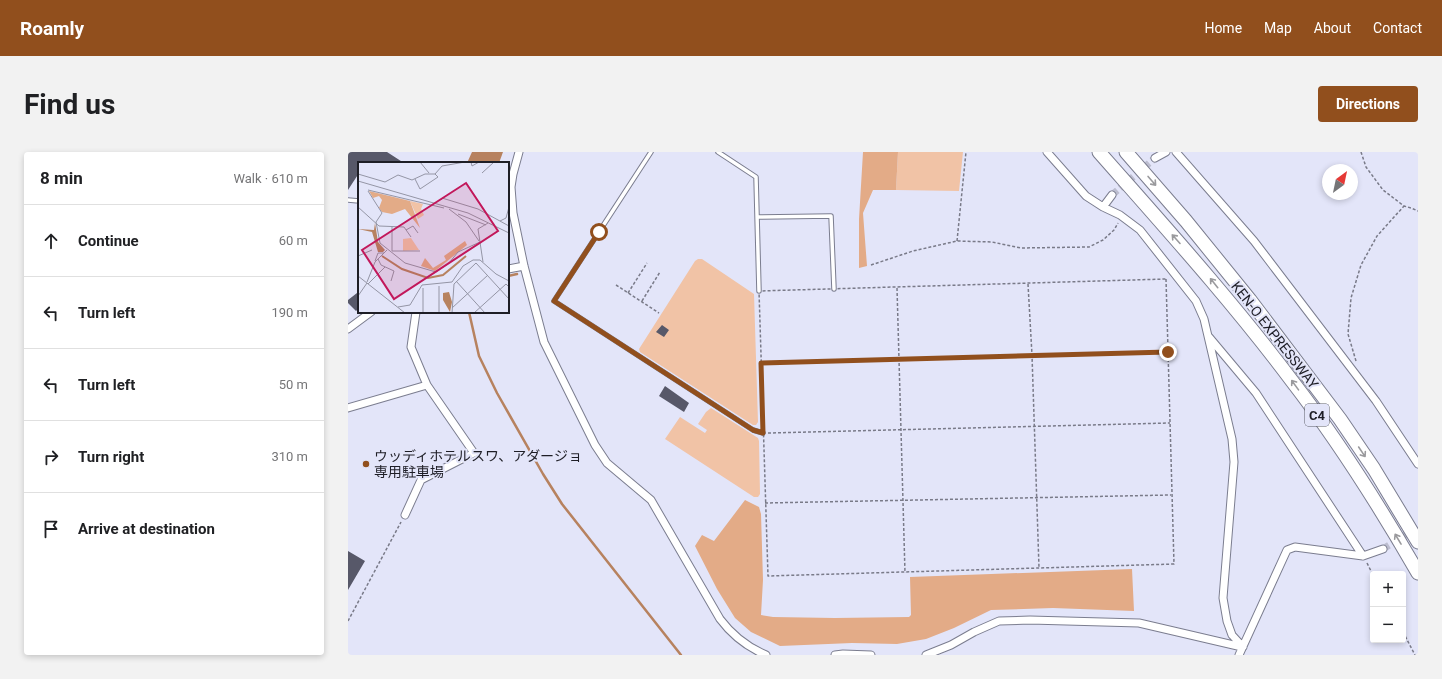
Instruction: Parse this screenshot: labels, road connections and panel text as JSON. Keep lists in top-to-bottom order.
{
  "streets": {
    "highway": ["KEN-O EXPRESSWAY", "C4"]
  },
  "places": ["ウッディホテルスワ、アダージョ 専用駐車場"],
  "north": "top right",
  "page": {
    "header": "Roamly",
    "nav": [
      "Home",
      "Map",
      "About",
      "Contact"
    ],
    "buttons": "Directions",
    "title": "Find us",
    "heading": ["8 min", "Walk · 610 m"],
    "list": [
      ["Continue", "60 m"],
      ["Turn left", "190 m"],
      ["Turn left", "50 m"],
      ["Turn right", "310 m"],
      "Arrive at destination"
    ],
    "map_buttons": ["+", "−"]
  }
}
